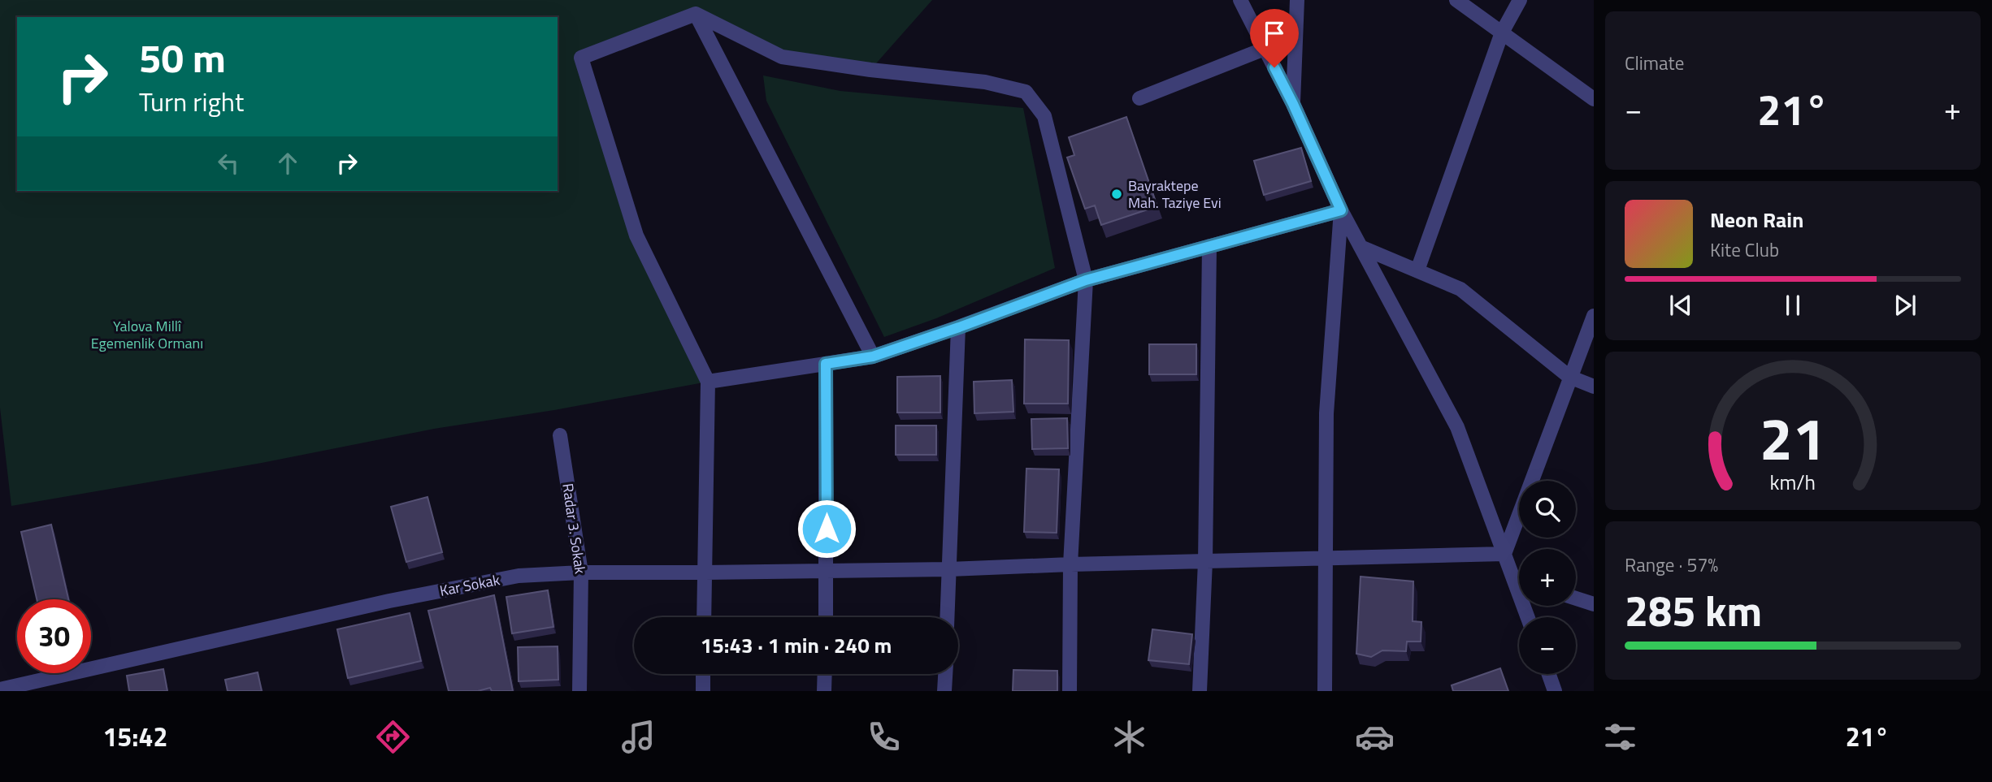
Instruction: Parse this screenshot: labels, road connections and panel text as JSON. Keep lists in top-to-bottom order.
{
  "streets": {
    "street": ["Radar 3. Sokak", "Kar Sokak"]
  },
  "crossings": [
    ["Radar 3. Sokak", "Kar Sokak"]
  ],
  "parks": ["Yalova Millî Egemenlik Ormanı"],
  "places": ["Bayraktepe Mah. Taziye Evi"],
  "page": {
    "tile": [
      "Climate",
      ["Range · 57%", "285 km"]
    ],
    "turn": ["50 m", "Turn right"],
    "heat": ["−", "21°", "+"],
    "song": ["Neon Rain", "Kite Club"],
    "map_buttons": ["+", "−"],
    "limit": "30",
    "trip": "15:43 · 1 min · 240 m",
    "tabs": ["15:42", "21°"],
    "gauge": ["21", "km/h"]
  }
}
